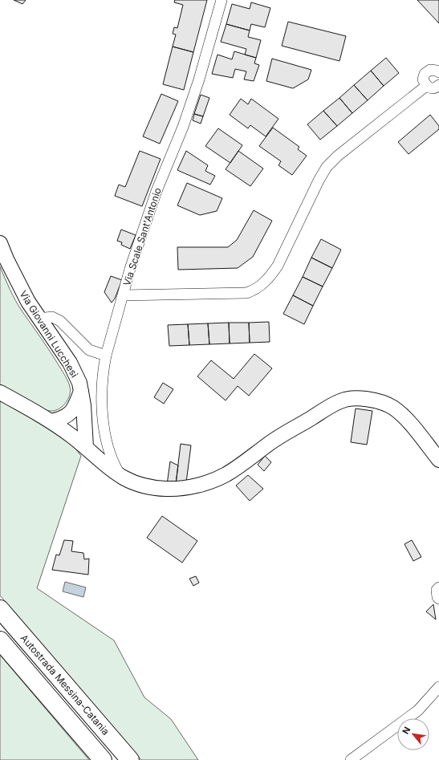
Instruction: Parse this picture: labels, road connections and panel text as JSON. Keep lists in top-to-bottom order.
{
  "streets": {
    "highway": ["Autostrada Messina-Catania"],
    "street": ["Via Scale Sant'Antonio", "Via Giovanni Lucchesi"]
  },
  "north": "top left"
}
